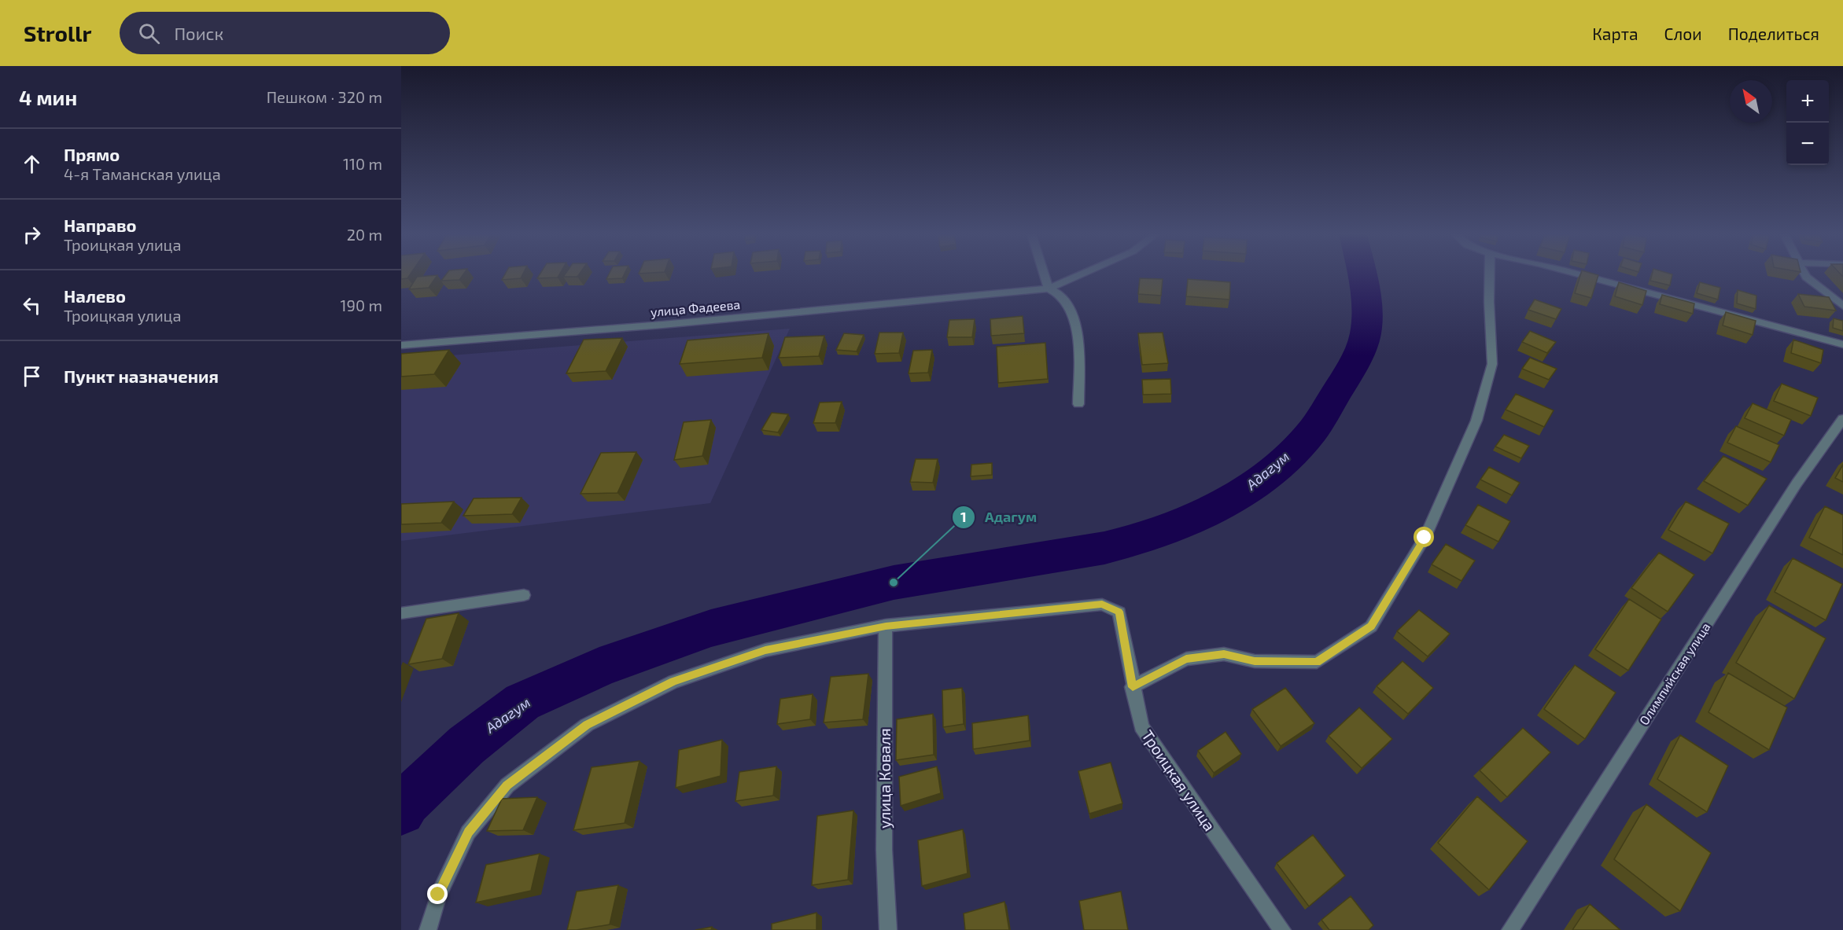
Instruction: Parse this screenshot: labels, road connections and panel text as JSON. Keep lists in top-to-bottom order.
{
  "streets": {
    "street": [
      "улица Фадеева",
      "Олимпийская улица",
      "улица Коваля",
      "Троицкая улица"
    ]
  },
  "crossings": [
    ["улица Коваля", "Троицкая улица"]
  ],
  "water": ["Адагум"],
  "places": ["Адагум"],
  "north": "top left",
  "page": {
    "header": "Strollr",
    "search": "Поиск",
    "nav": ["Карта", "Слои", "Поделиться"],
    "heading": ["4 мин", "Пешком · 320 m"],
    "map_buttons": ["+", "−"],
    "list": [
      ["Прямо", "4-я Таманская улица", "110 m"],
      ["Направо", "Троицкая улица", "20 m"],
      ["Налево", "Троицкая улица", "190 m"],
      "Пункт назначения"
    ]
  }
}
